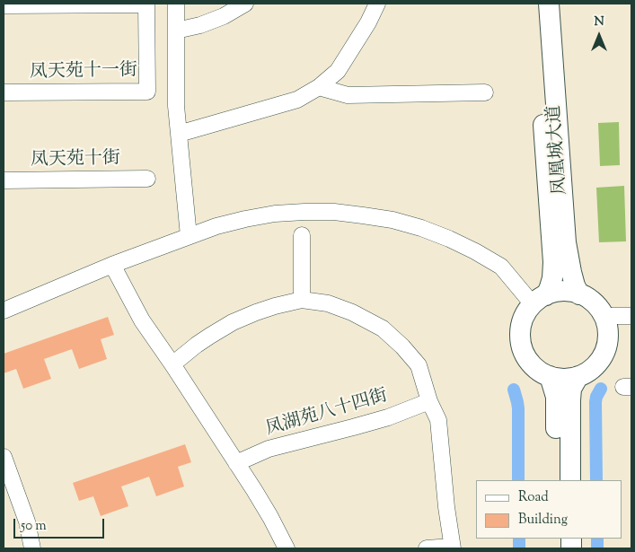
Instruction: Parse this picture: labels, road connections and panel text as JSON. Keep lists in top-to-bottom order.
{
  "streets": {
    "main road": ["凤凰城大道"],
    "street": ["凤天苑十一街", "凤天苑十街", "凤湖苑八十四街"]
  },
  "legend": ["Road", "Building"],
  "scale_bar": "50 m",
  "north": "top"
}
